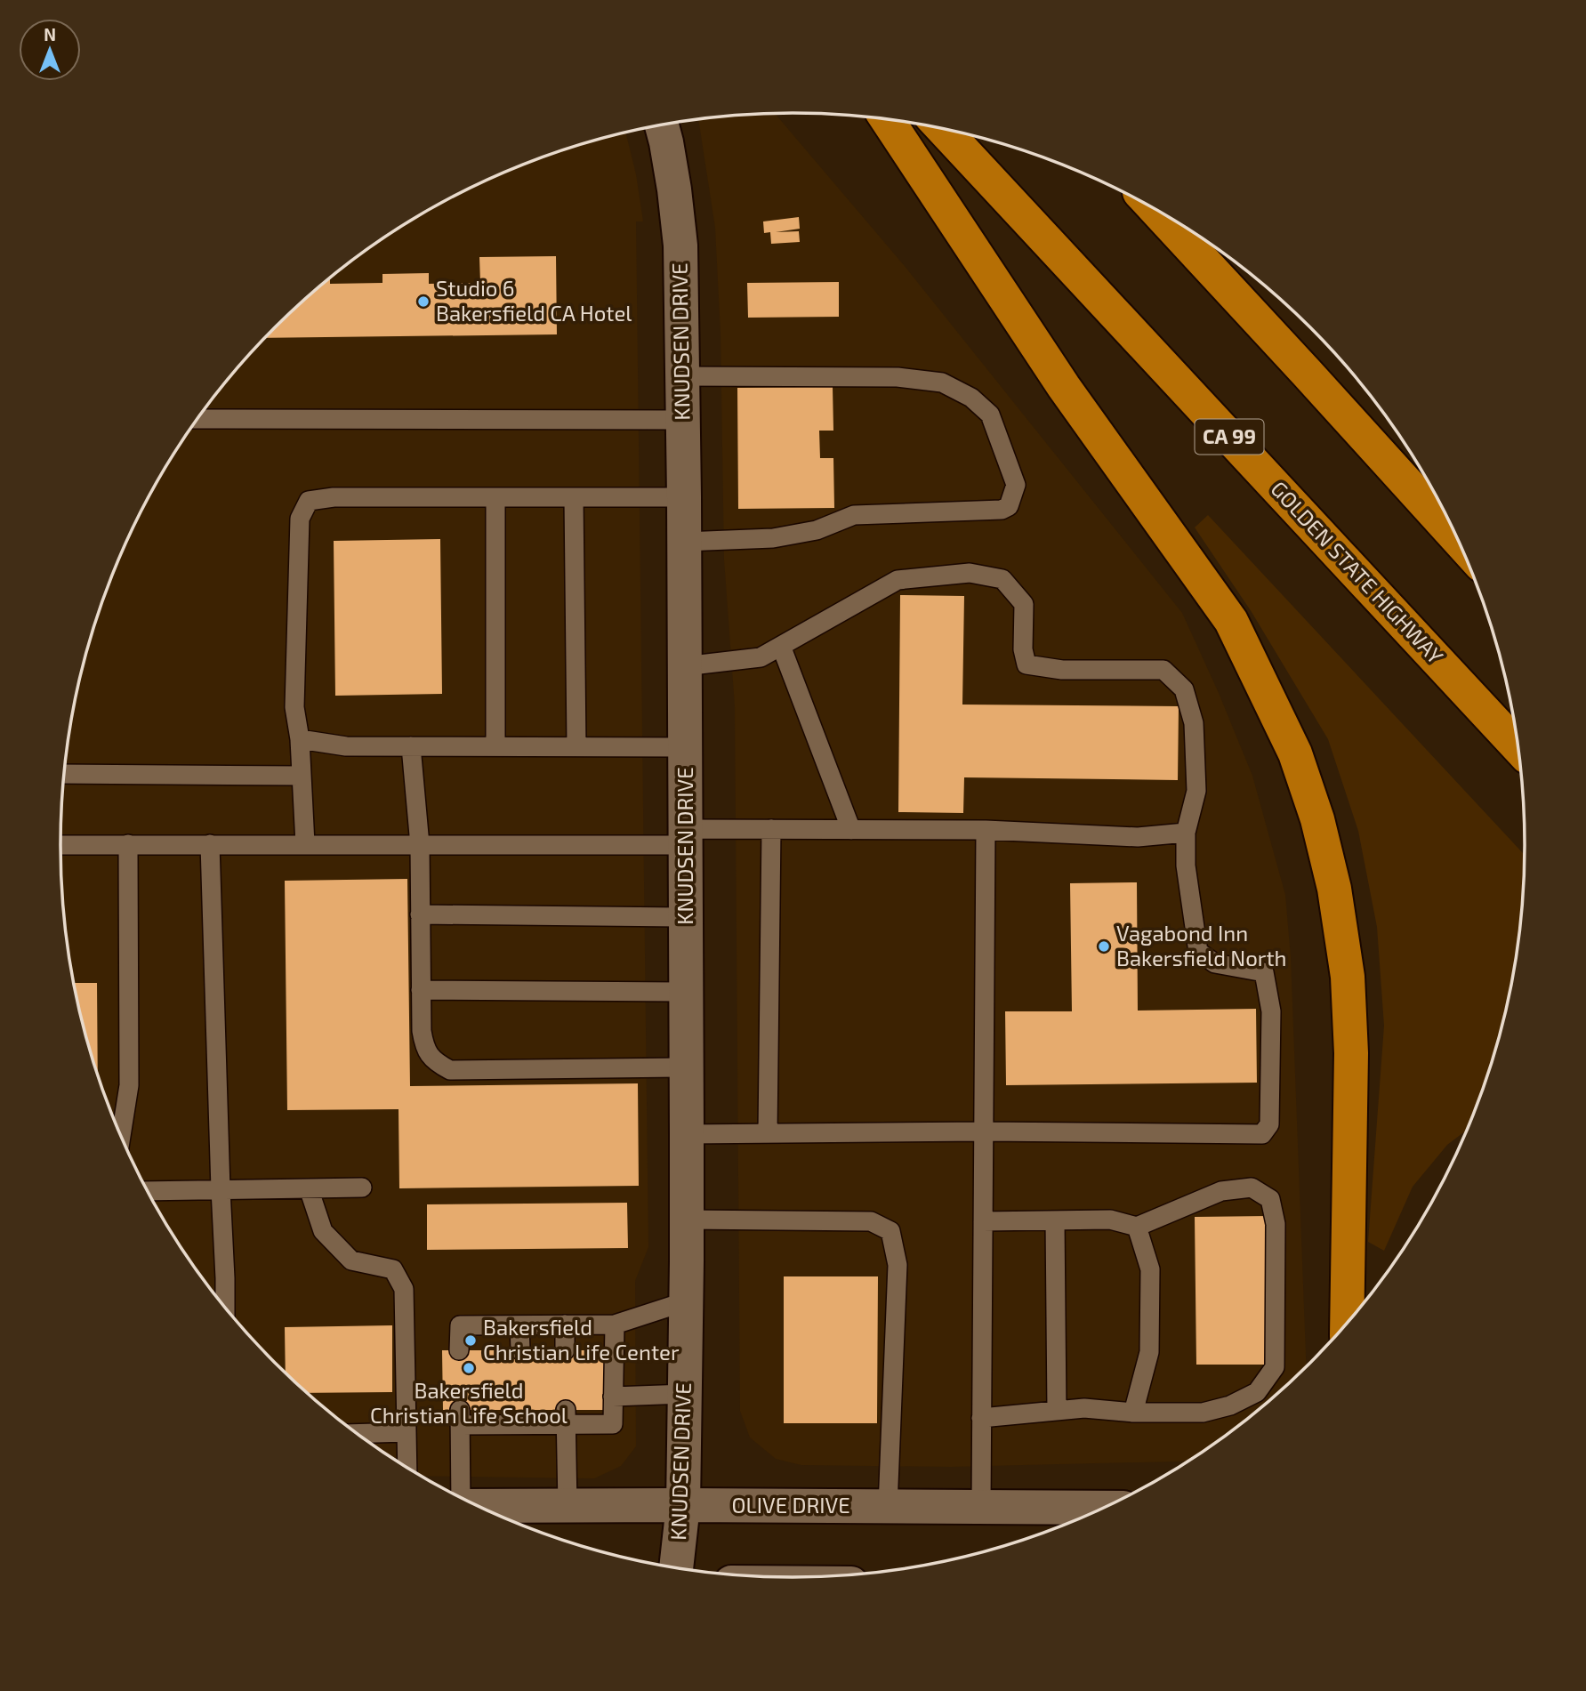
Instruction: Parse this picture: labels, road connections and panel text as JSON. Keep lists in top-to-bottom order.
{
  "streets": {
    "highway": ["CA 99", "GOLDEN STATE HIGHWAY"],
    "street": ["KNUDSEN DRIVE", "OLIVE DRIVE"]
  },
  "crossings": [
    ["KNUDSEN DRIVE", "OLIVE DRIVE"]
  ],
  "places": [
    "Studio 6 Bakersfield CA Hotel",
    "Vagabond Inn Bakersfield North",
    "Bakersfield Christian Life Center",
    "Bakersfield Christian Life School"
  ],
  "north": "top"
}
